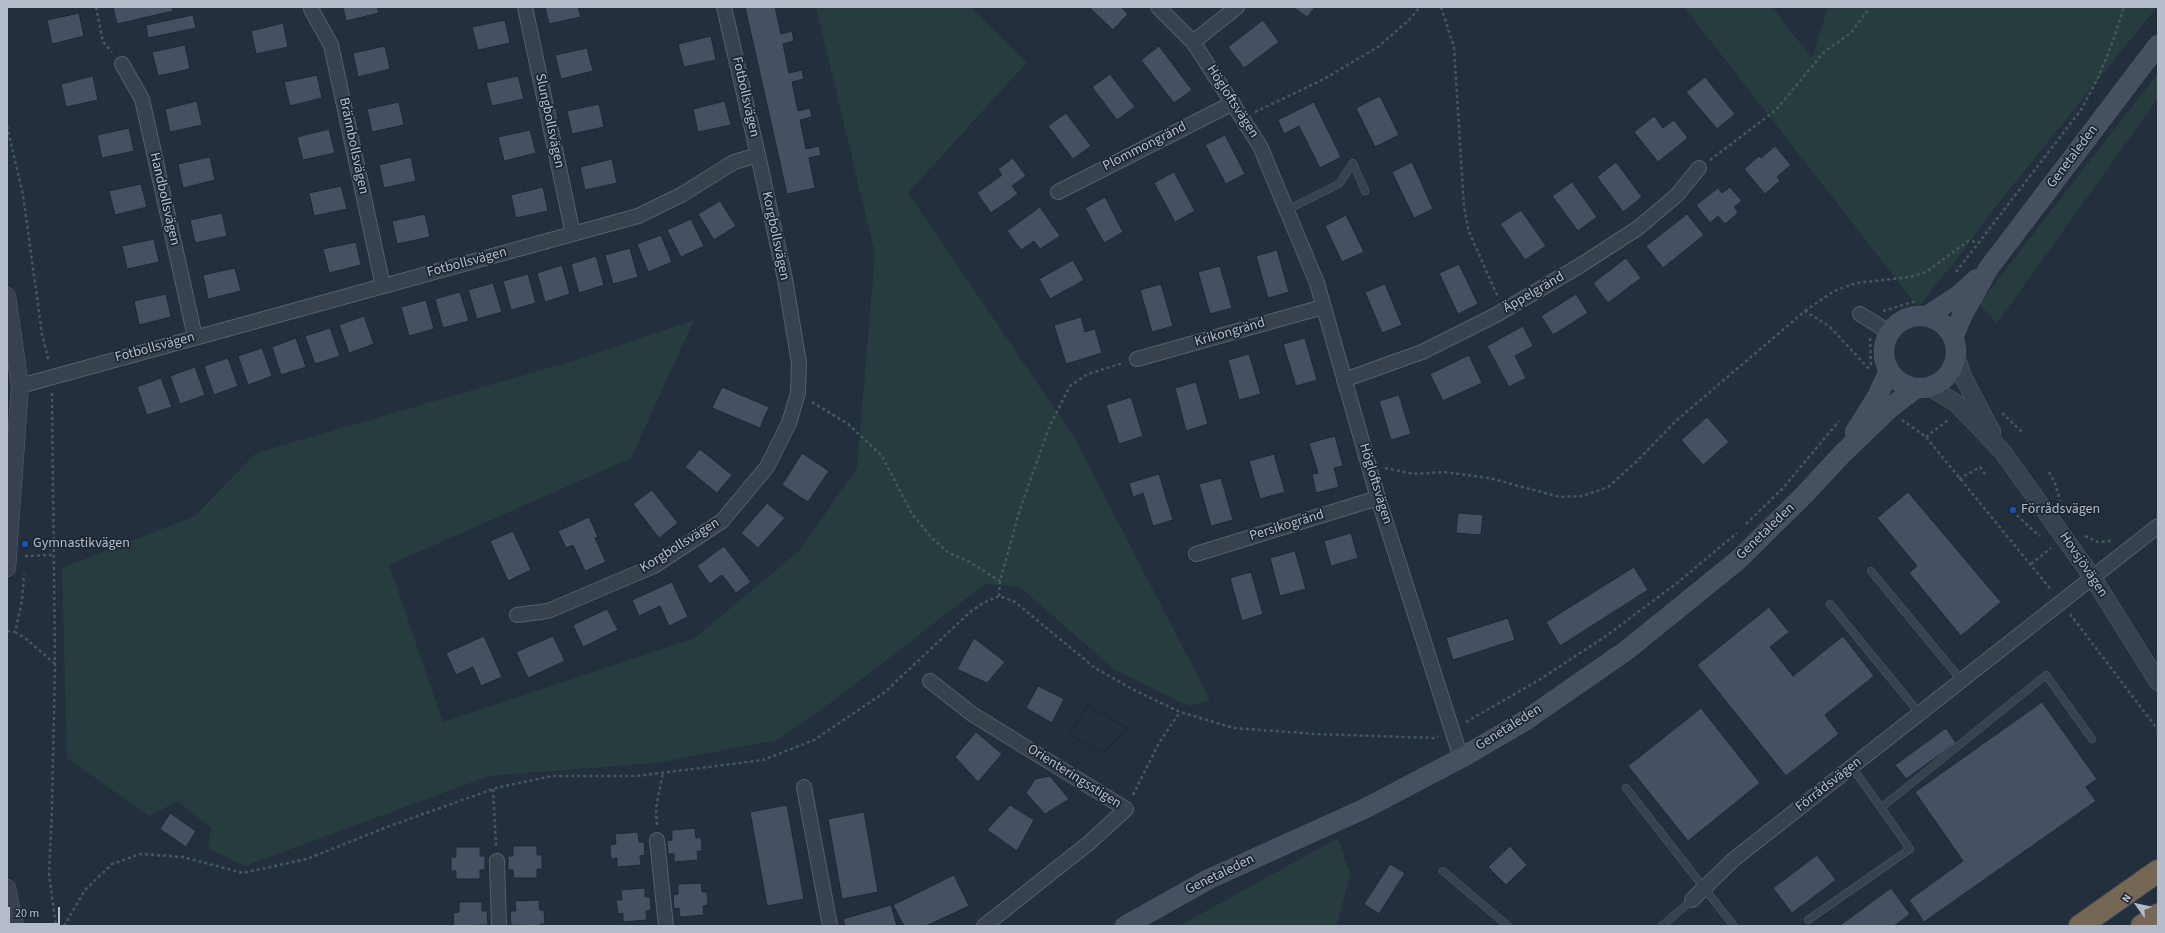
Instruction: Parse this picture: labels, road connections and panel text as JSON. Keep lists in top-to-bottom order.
{
  "streets": {
    "main road": ["Genetaleden"],
    "street": [
      "Fotbollsvägen",
      "Högloftsvägen",
      "Slungbollsvägen",
      "Brännbollsvägen",
      "Plommongränd",
      "Handbollsvägen",
      "Korgbollsvägen",
      "Äppelgränd",
      "Krikongränd",
      "Persikogränd",
      "Hovsjövägen",
      "Orienteringsstigen",
      "Förrådsvägen"
    ]
  },
  "crossings": [
    ["Fotbollsvägen", "Slungbollsvägen"],
    ["Fotbollsvägen", "Brännbollsvägen"],
    ["Fotbollsvägen", "Handbollsvägen"],
    ["Fotbollsvägen", "Korgbollsvägen"],
    ["Högloftsvägen", "Plommongränd"],
    ["Högloftsvägen", "Genetaleden"],
    ["Högloftsvägen", "Äppelgränd"],
    ["Högloftsvägen", "Krikongränd"],
    ["Högloftsvägen", "Persikogränd"],
    ["Genetaleden", "Hovsjövägen"],
    ["Hovsjövägen", "Förrådsvägen"]
  ],
  "places": ["Förrådsvägen", "Gymnastikvägen"],
  "scale_bar": "20 m",
  "north": "top left"
}
